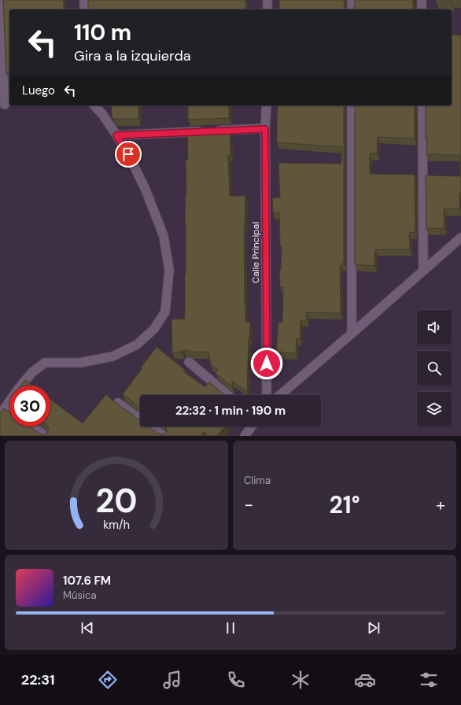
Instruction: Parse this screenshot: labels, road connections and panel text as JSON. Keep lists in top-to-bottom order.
{
  "streets": {
    "street": ["Calle Principal"]
  },
  "page": {
    "turn": ["110 m", "Gira a la izquierda"],
    "then": "Luego",
    "limit": "30",
    "trip": "22:32 · 1 min · 190 m",
    "tile": "Clima",
    "heat": ["−", "21°", "+"],
    "song": ["107.6 FM", "Música"],
    "tabs": "22:31",
    "gauge": ["20", "km/h"]
  }
}
